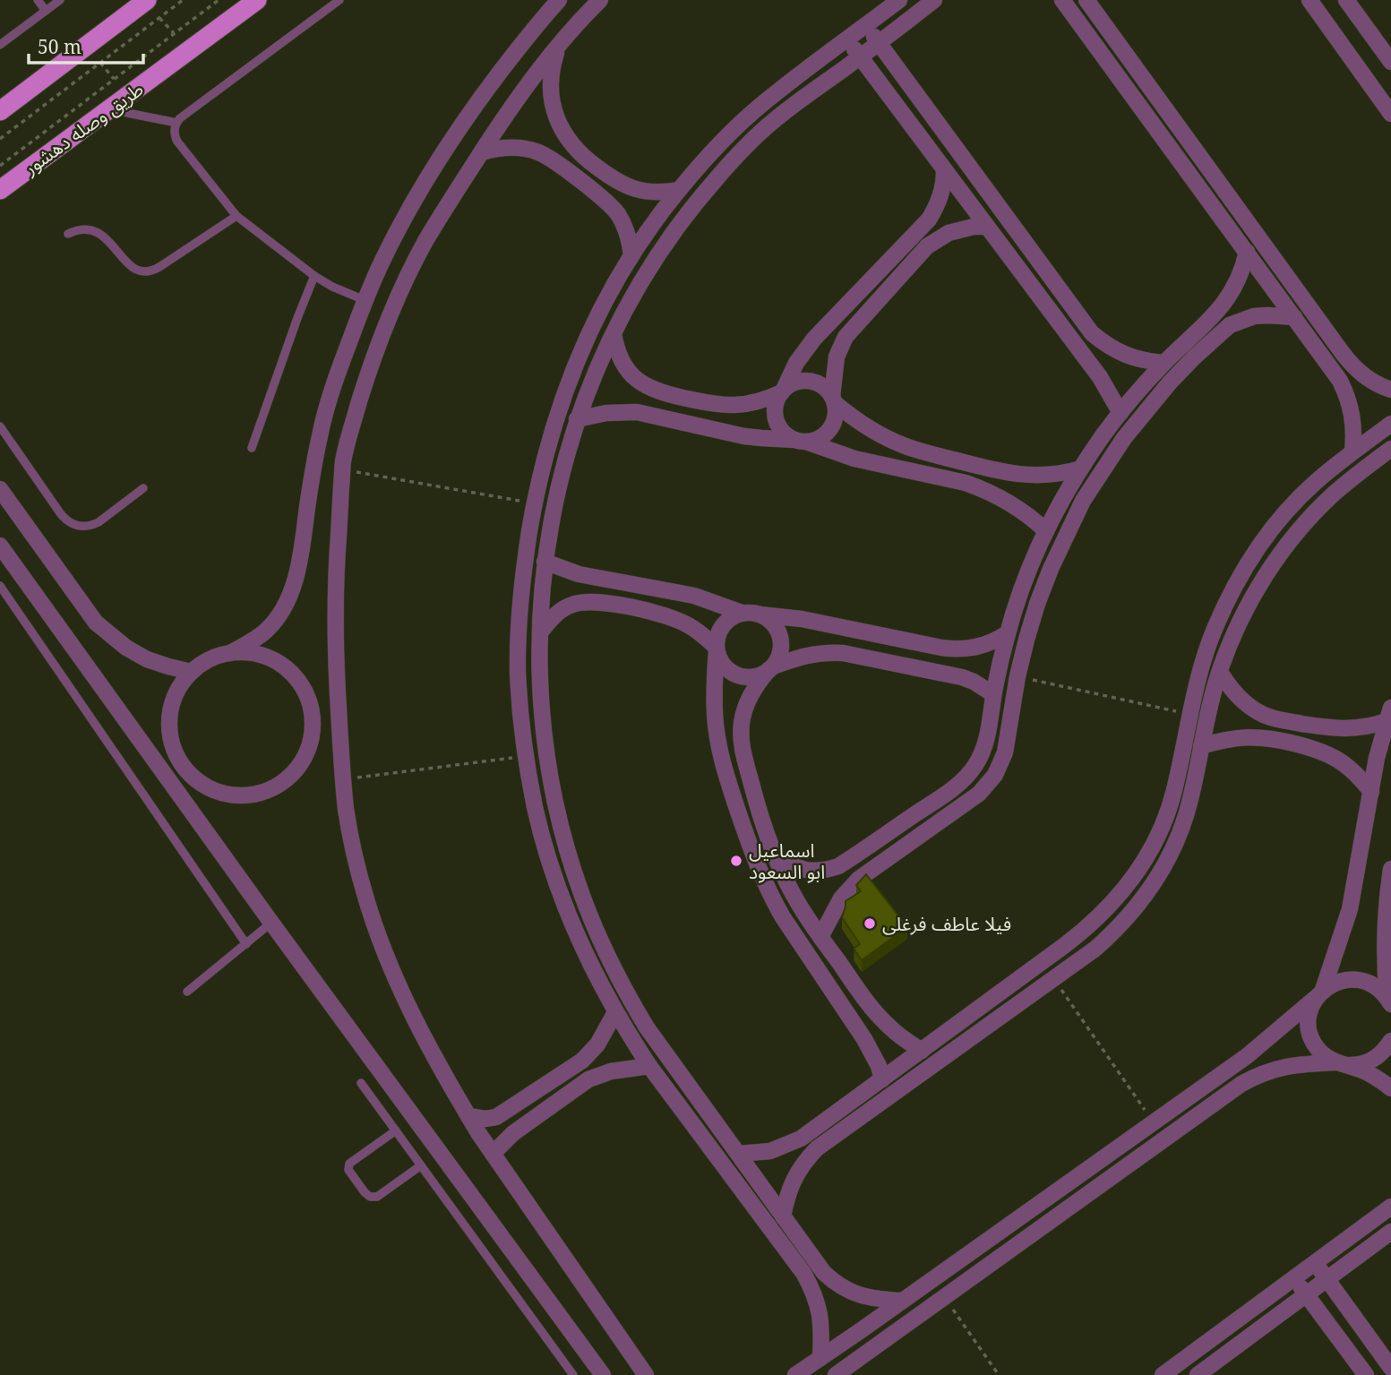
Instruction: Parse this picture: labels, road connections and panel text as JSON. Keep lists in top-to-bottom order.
{
  "streets": {
    "main road": ["طريق وصله دهشور"]
  },
  "places": ["اسماعيل ابو السعود", "فيلا عاطف فرغلى"],
  "scale_bar": "50 m"
}
